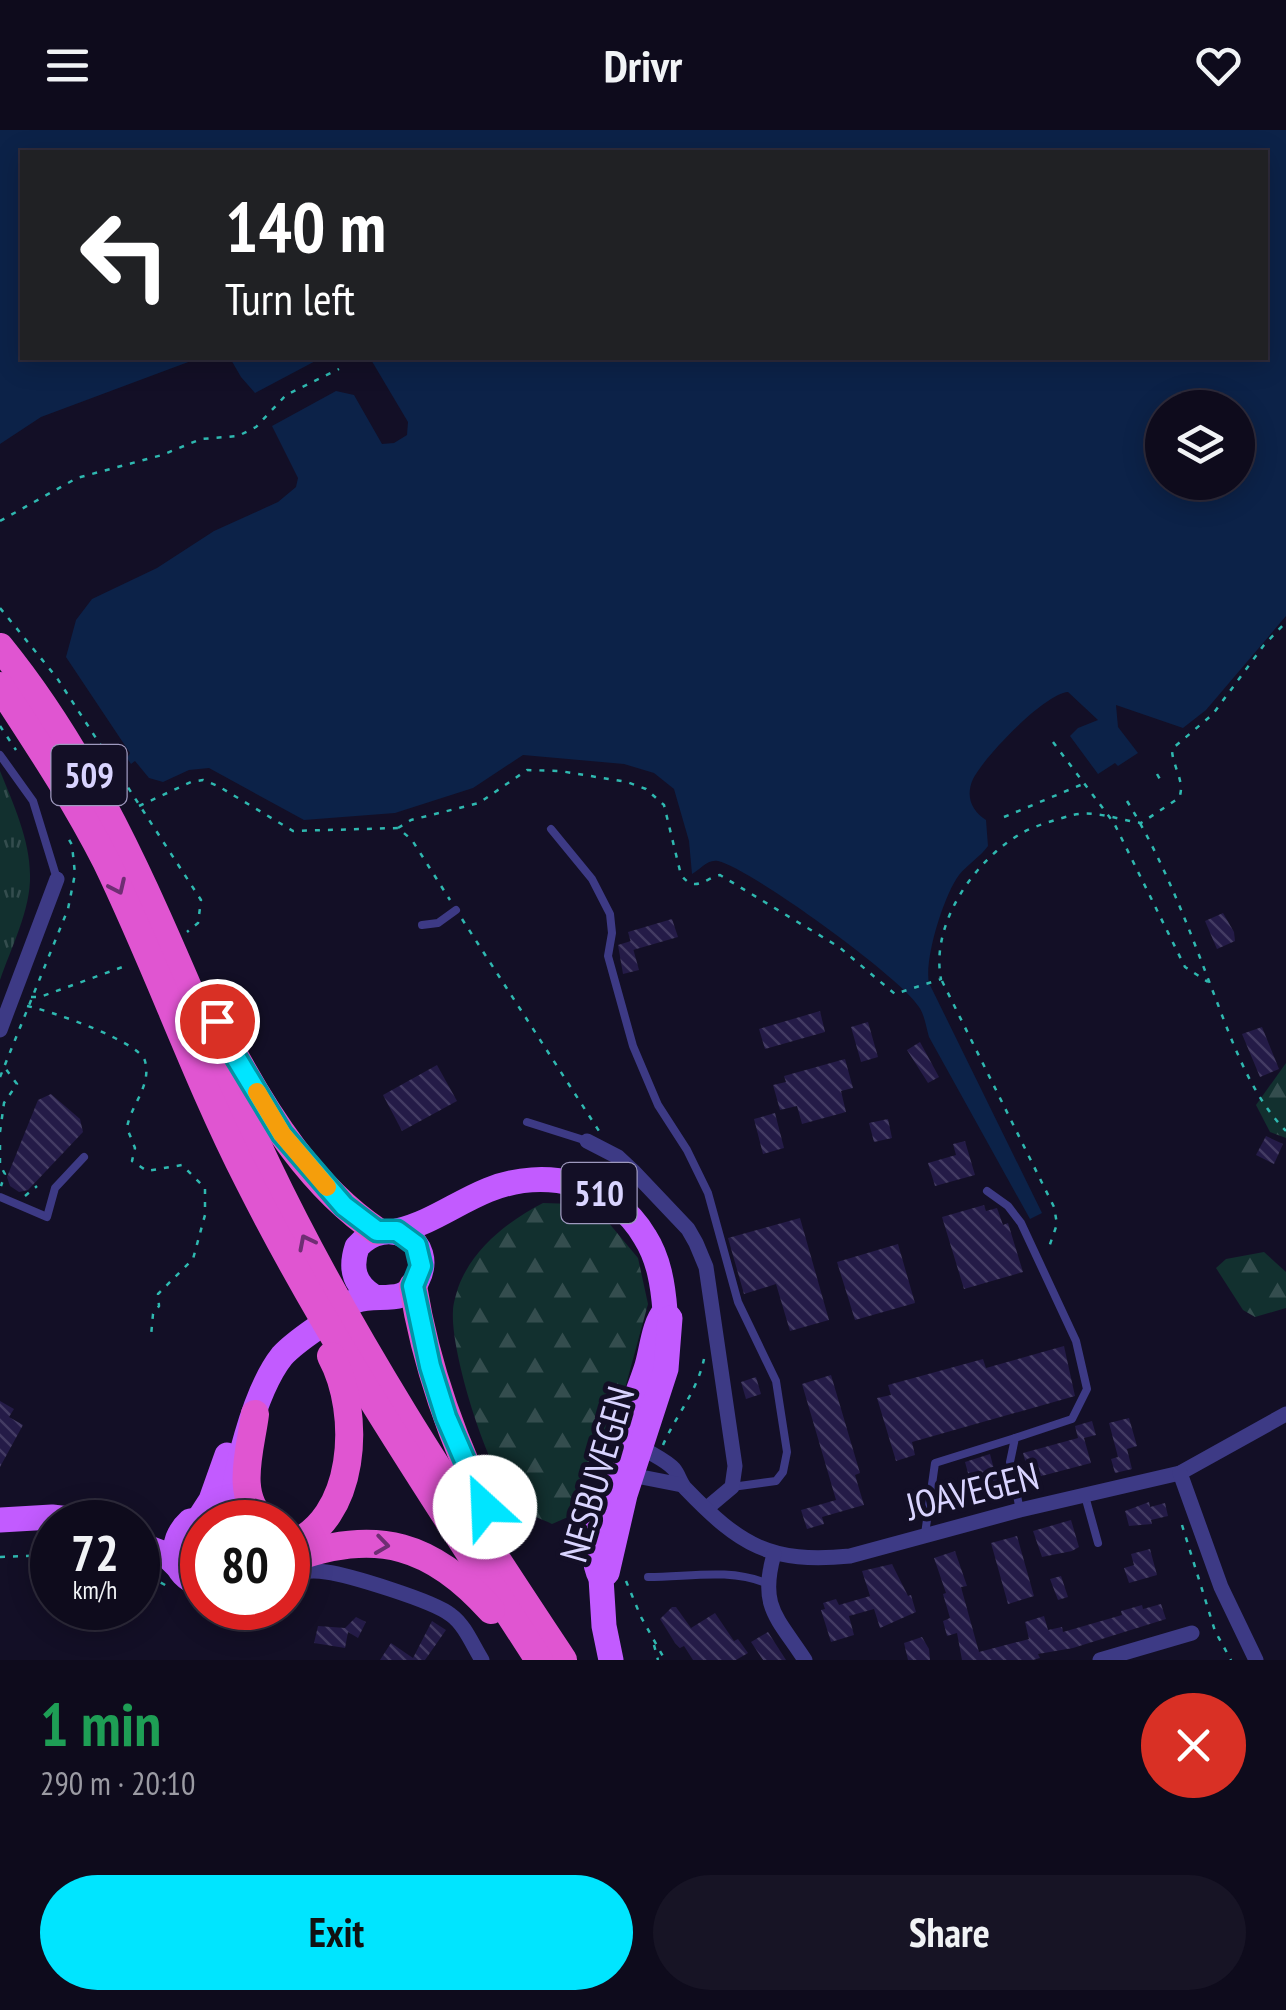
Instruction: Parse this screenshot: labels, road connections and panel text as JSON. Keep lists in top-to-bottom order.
{
  "streets": {
    "highway": ["509"],
    "main road": ["510", "NESBUVEGEN"],
    "street": ["JOAVEGEN"]
  },
  "crossings": [
    ["509", "510"],
    ["510", "NESBUVEGEN"],
    ["510", "JOAVEGEN"],
    ["NESBUVEGEN", "JOAVEGEN"]
  ],
  "page": {
    "header": "Drivr",
    "turn": ["140 m", "Turn left"],
    "speed": "72 km/h",
    "limit": "80",
    "heading": ["1 min", "290 m · 20:10"],
    "buttons": ["Exit", "Share"]
  }
}
